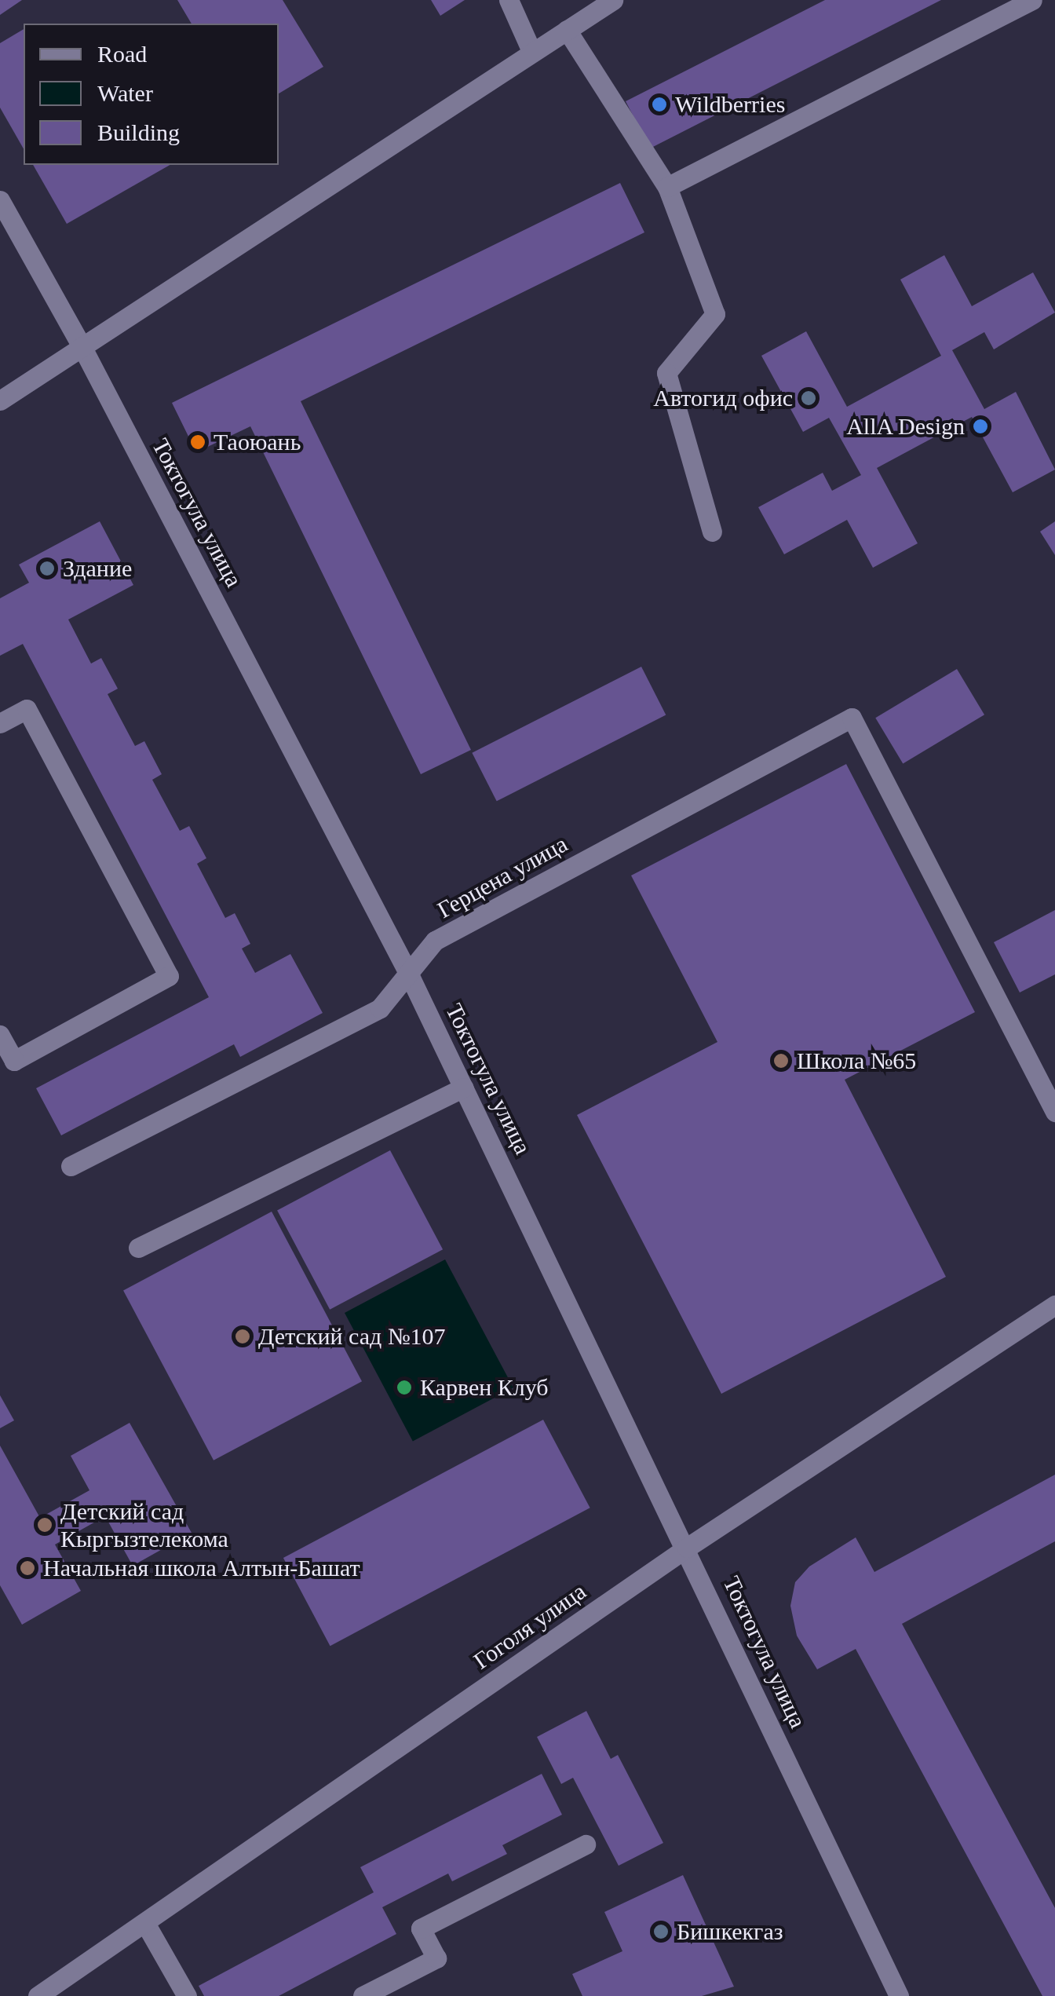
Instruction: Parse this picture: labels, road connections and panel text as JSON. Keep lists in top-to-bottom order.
{
  "streets": {
    "street": ["Токтогула улица", "Герцена улица", "Гоголя улица"]
  },
  "crossings": [
    ["Токтогула улица", "Герцена улица"],
    ["Токтогула улица", "Гоголя улица"]
  ],
  "places": [
    "Wildberries",
    "Автогид офис",
    "AllA Design",
    "Таоюань",
    "Здание",
    "Школа №65",
    "Детский сад №107",
    "Карвен Клуб",
    "Детский сад Кыргызтелекома",
    "Начальная школа Алтын-Башат",
    "Бишкекгаз"
  ],
  "legend": ["Road", "Water", "Building"]
}
